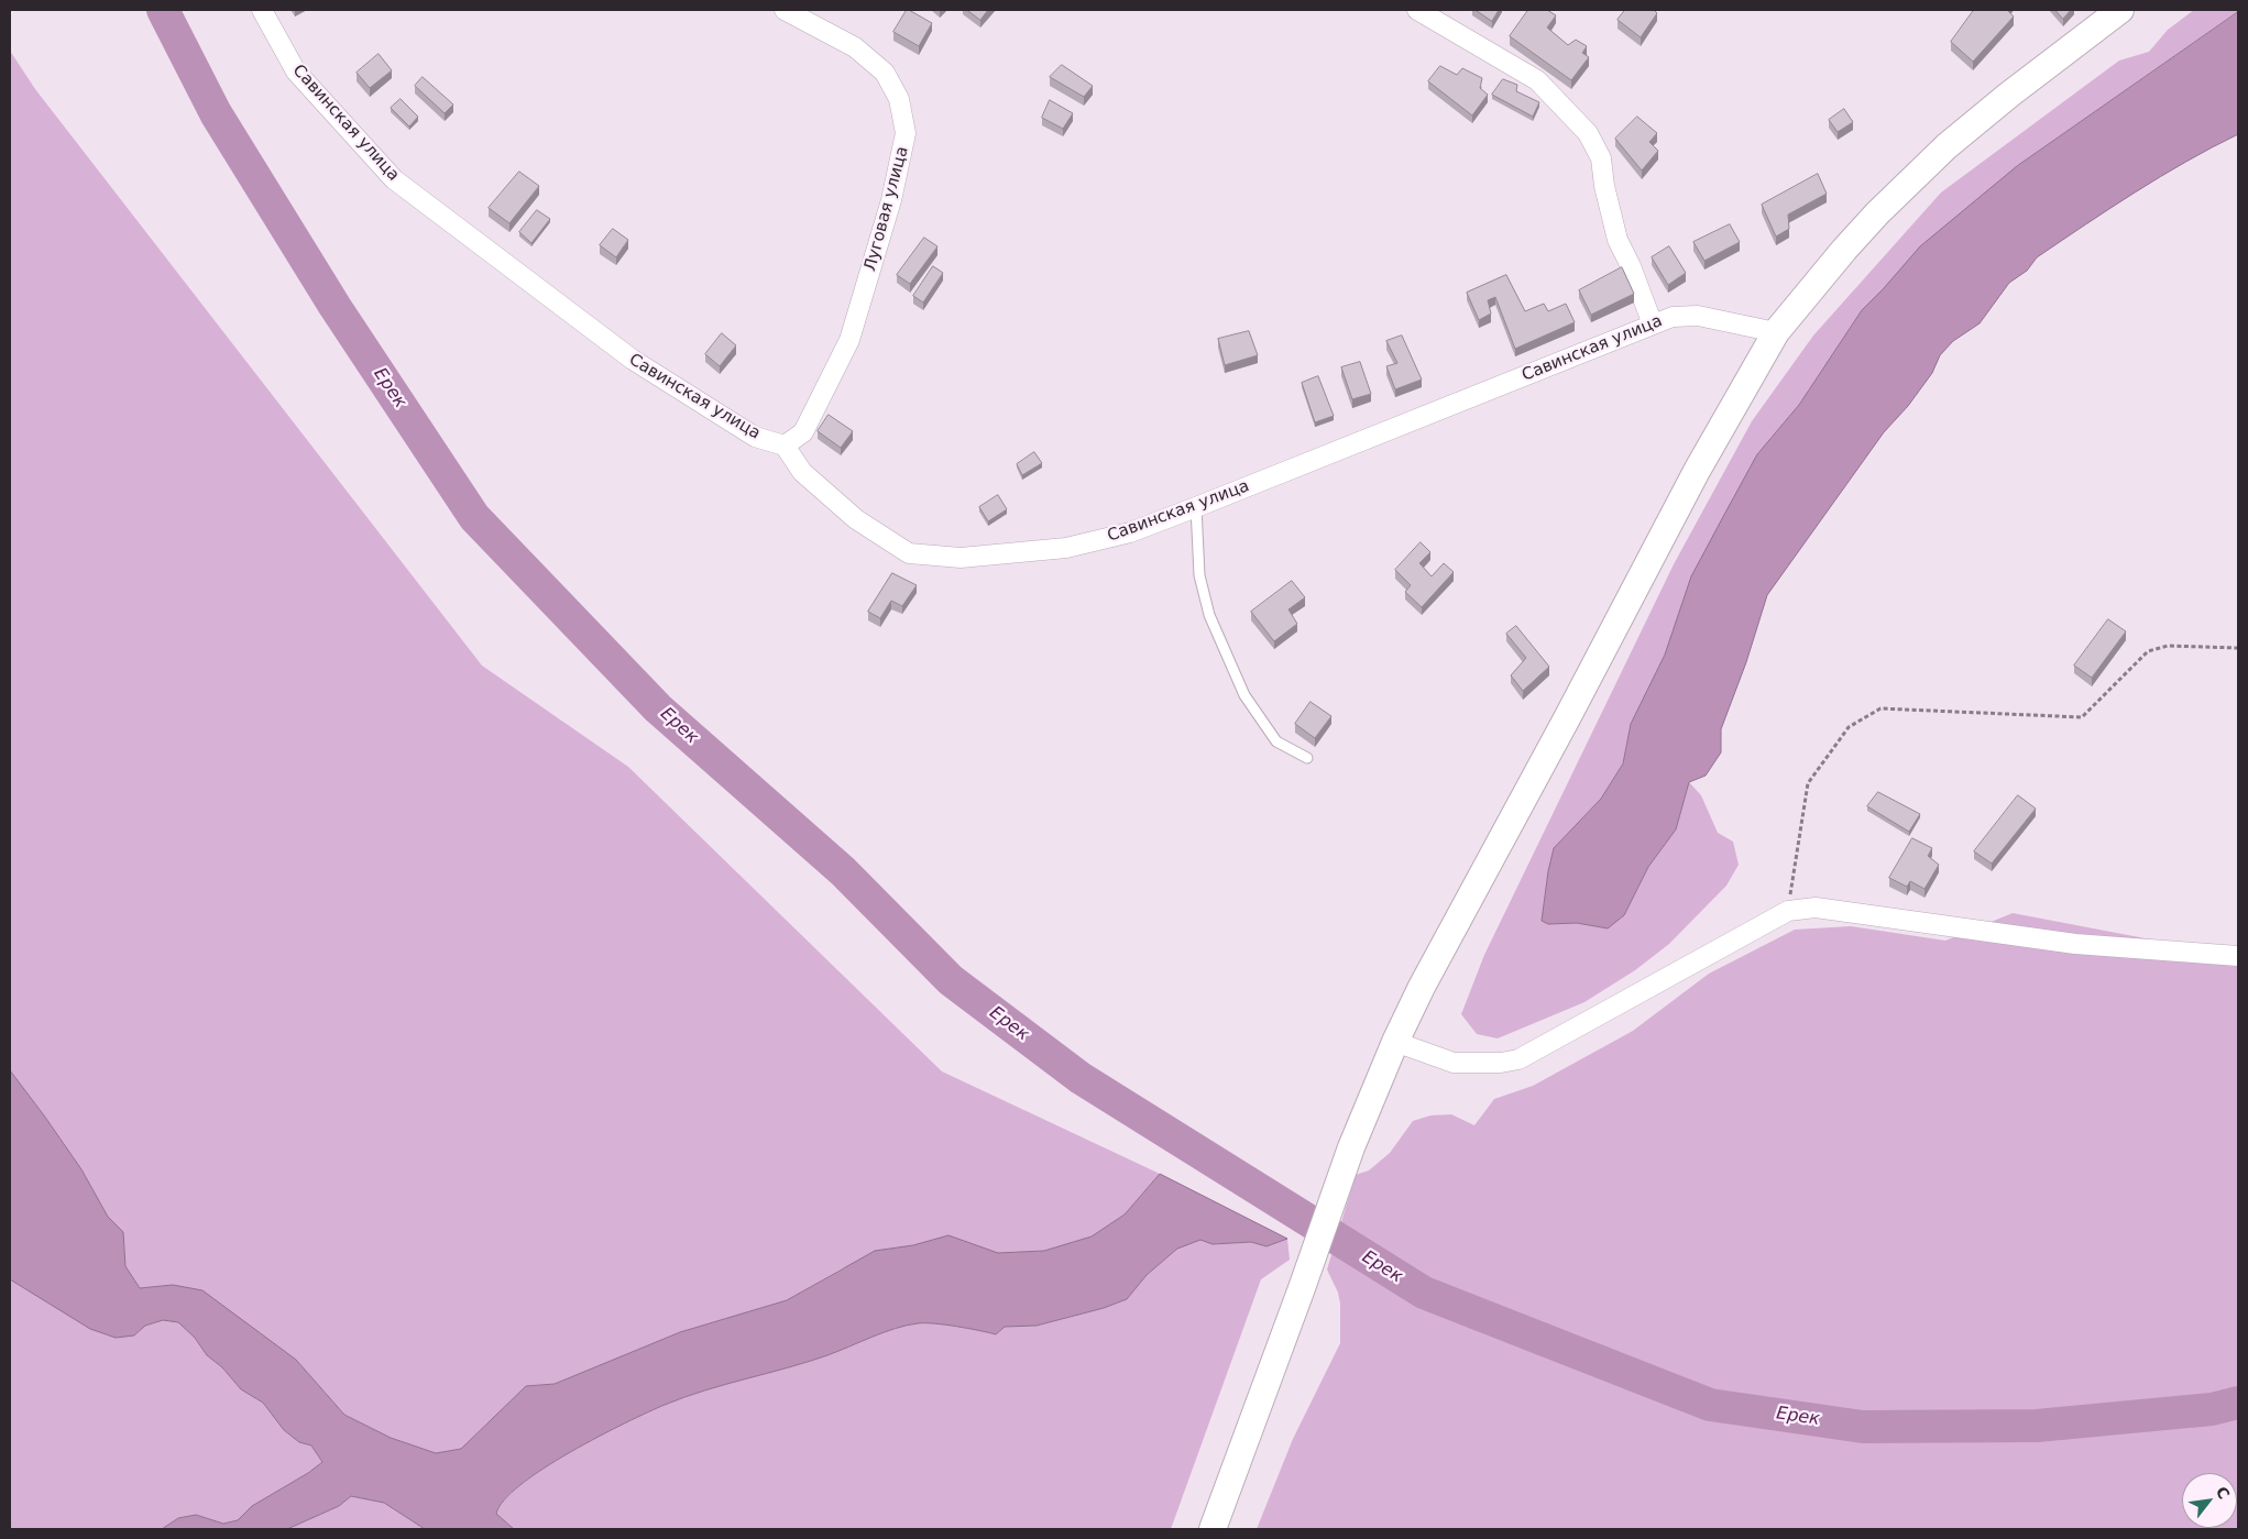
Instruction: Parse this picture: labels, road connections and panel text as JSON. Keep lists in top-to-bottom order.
{
  "streets": {
    "street": ["Савинская улица", "Луговая улица"]
  },
  "crossings": [
    ["Савинская улица", "Луговая улица"]
  ],
  "water": ["Ерек"],
  "north": "top right"
}
